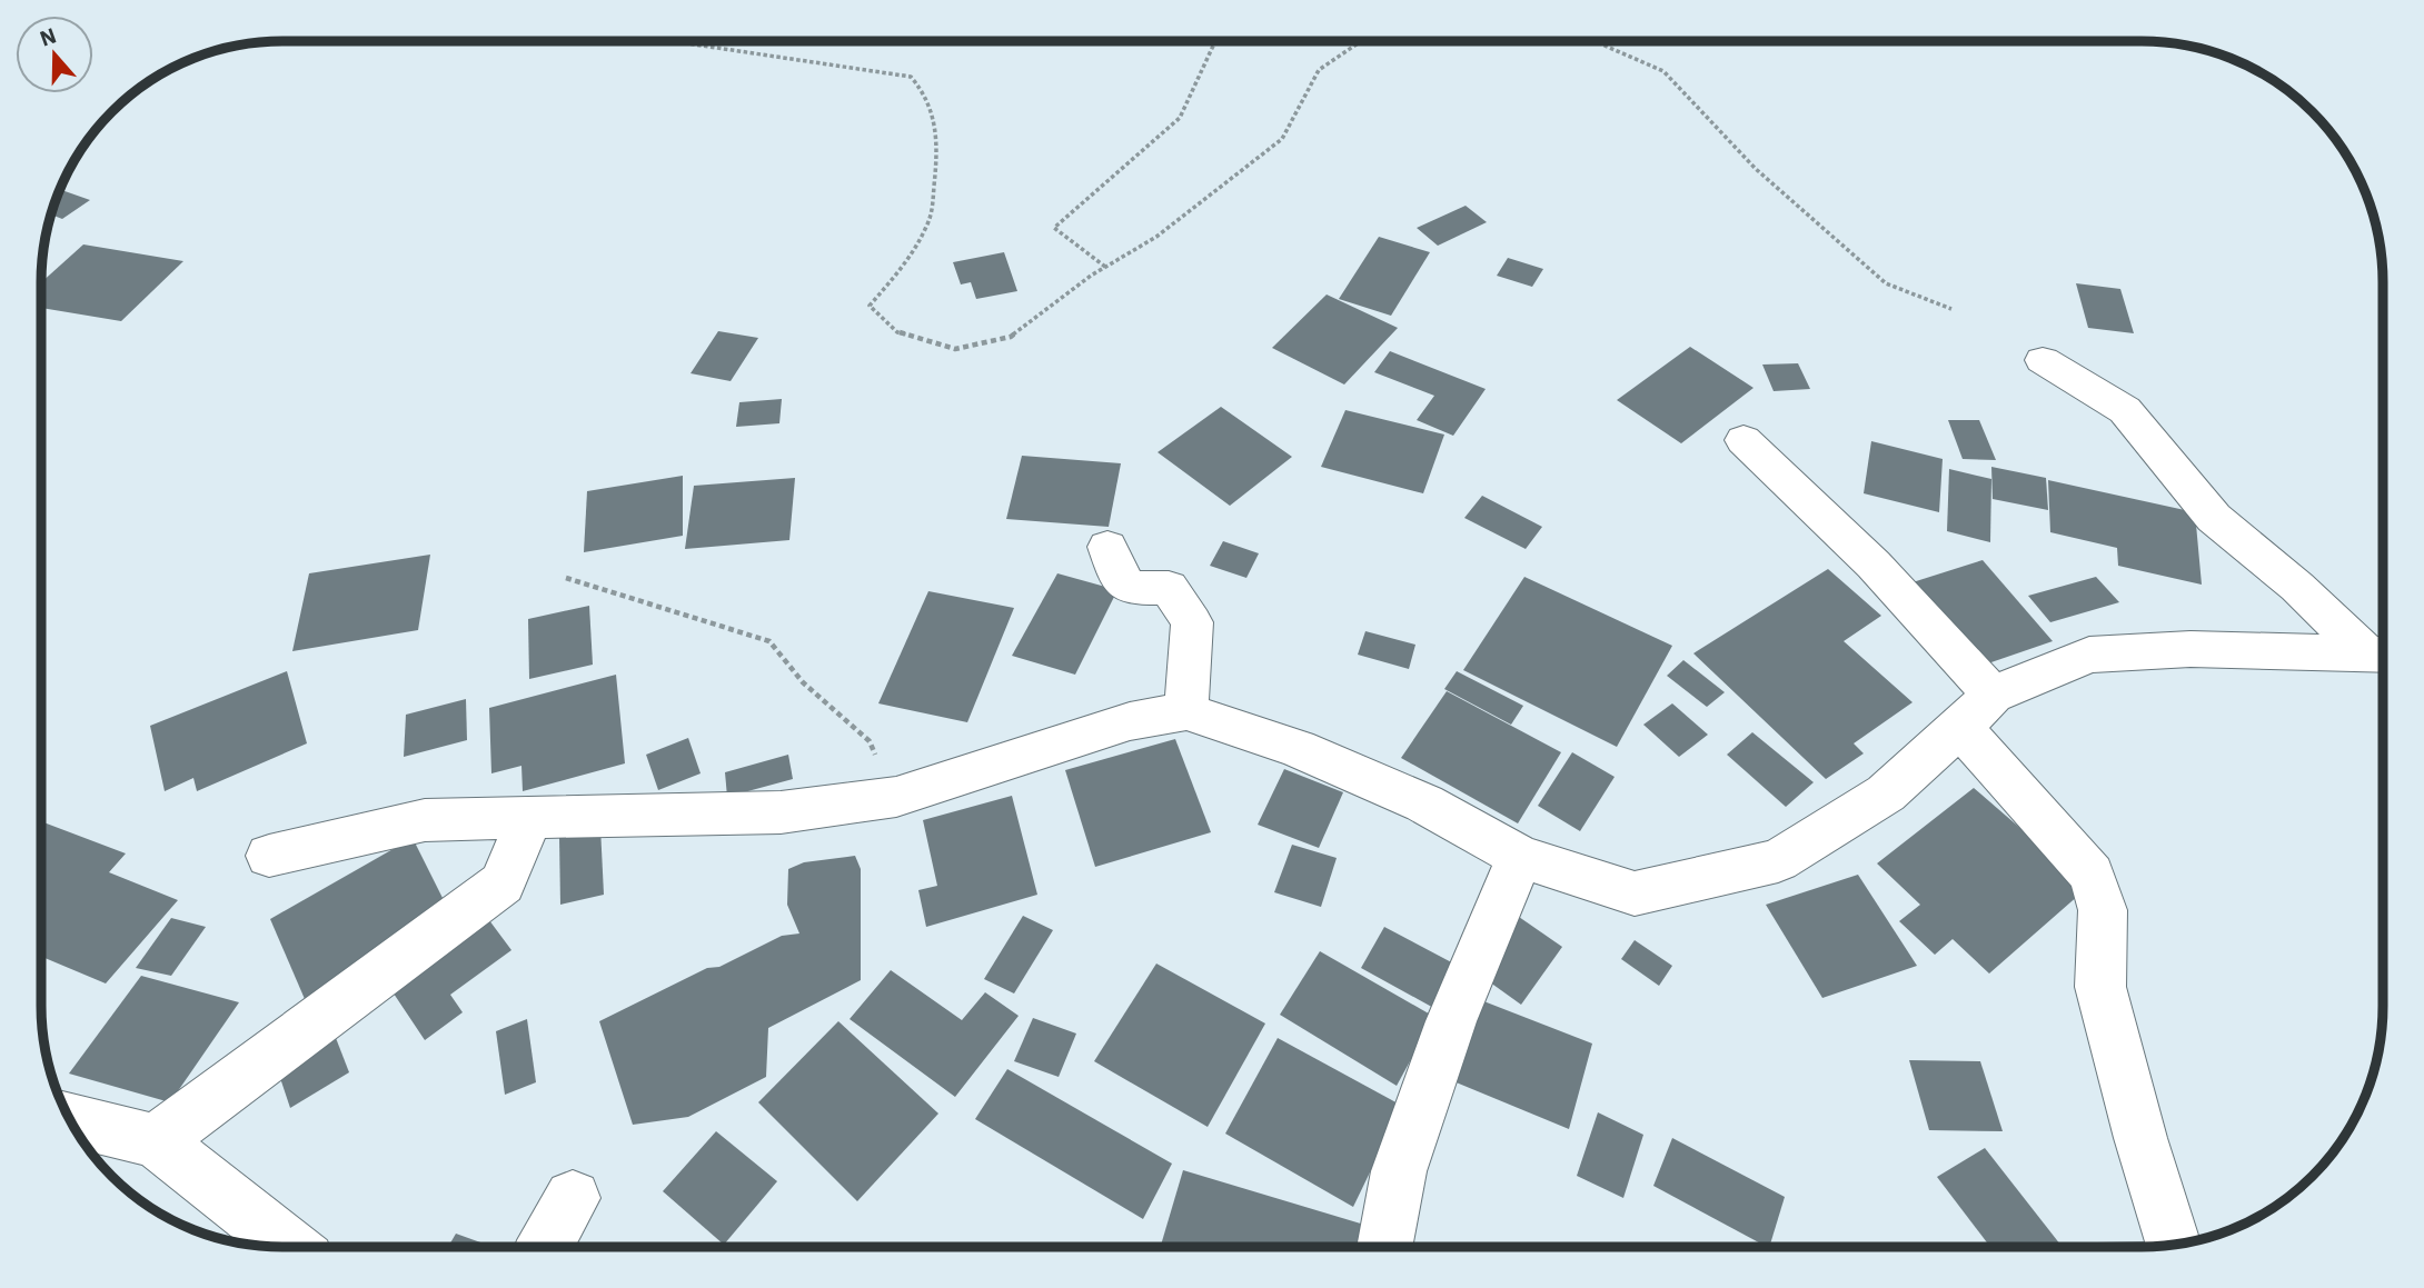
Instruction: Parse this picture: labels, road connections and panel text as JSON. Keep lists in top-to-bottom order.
{
  "north": "top"
}
